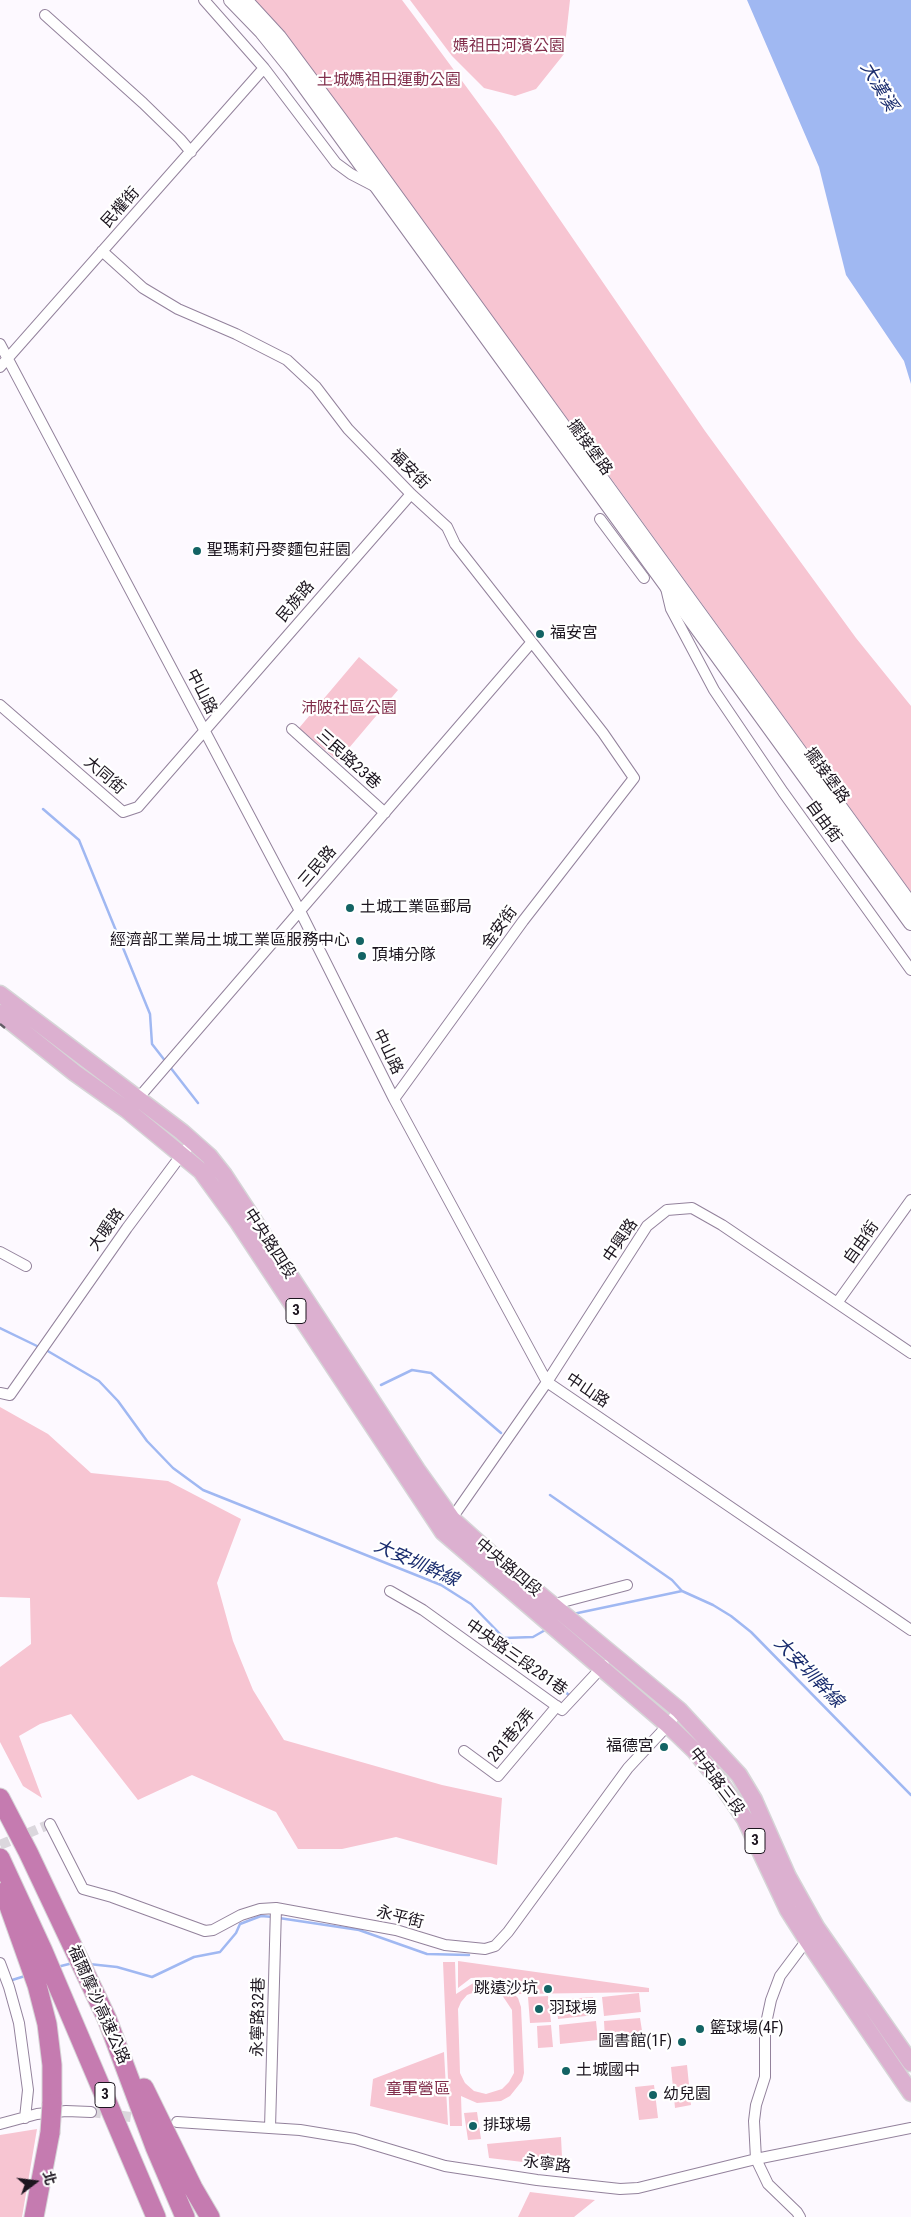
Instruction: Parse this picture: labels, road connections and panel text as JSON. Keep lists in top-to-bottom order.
{
  "streets": {
    "highway": ["3", "福爾摩沙高速公路"],
    "main road": ["中央路四段", "中央路三段"],
    "street": [
      "民權街",
      "擺接堡路",
      "福安街",
      "民族路",
      "中山路",
      "三民路23巷",
      "大同街",
      "自由街",
      "三民路",
      "金安街",
      "大暖路",
      "中興路",
      "中央路三段281巷",
      "281巷2弄",
      "永平街",
      "永寧路32巷",
      "永寧路"
    ]
  },
  "crossings": [
    ["民權街", "福安街"],
    ["民權街", "中山路"],
    ["擺接堡路", "自由街"],
    ["福安街", "民族路"],
    ["福安街", "三民路"],
    ["福安街", "金安街"],
    ["民族路", "中山路"],
    ["民族路", "大同街"],
    ["中山路", "大同街"],
    ["中山路", "三民路"],
    ["中山路", "金安街"],
    ["中山路", "中興路"],
    ["三民路23巷", "三民路"],
    ["自由街", "中興路"],
    ["三民路", "中央路四段"],
    ["大暖路", "中央路四段"],
    ["中興路", "中央路四段"],
    ["中央路四段", "中央路三段"],
    ["中央路三段281巷", "281巷2弄"],
    ["中央路三段281巷", "中央路三段"],
    ["中央路三段", "永平街"],
    ["永平街", "永寧路32巷"],
    ["永寧路32巷", "永寧路"]
  ],
  "water": ["大漢溪", "大安圳幹線"],
  "parks": [
    "媽祖田河濱公園",
    "土城媽祖田運動公園",
    "沛陂社區公園",
    "童軍營區"
  ],
  "places": [
    "聖瑪莉丹麥麵包莊園",
    "福安宮",
    "土城工業區郵局",
    "經濟部工業局土城工業區服務中心",
    "頂埔分隊",
    "福德宮",
    "跳遠沙坑",
    "羽球場",
    "籃球場(4F)",
    "圖書館(1F)",
    "土城國中",
    "幼兒園",
    "排球場"
  ],
  "north": "right"
}
